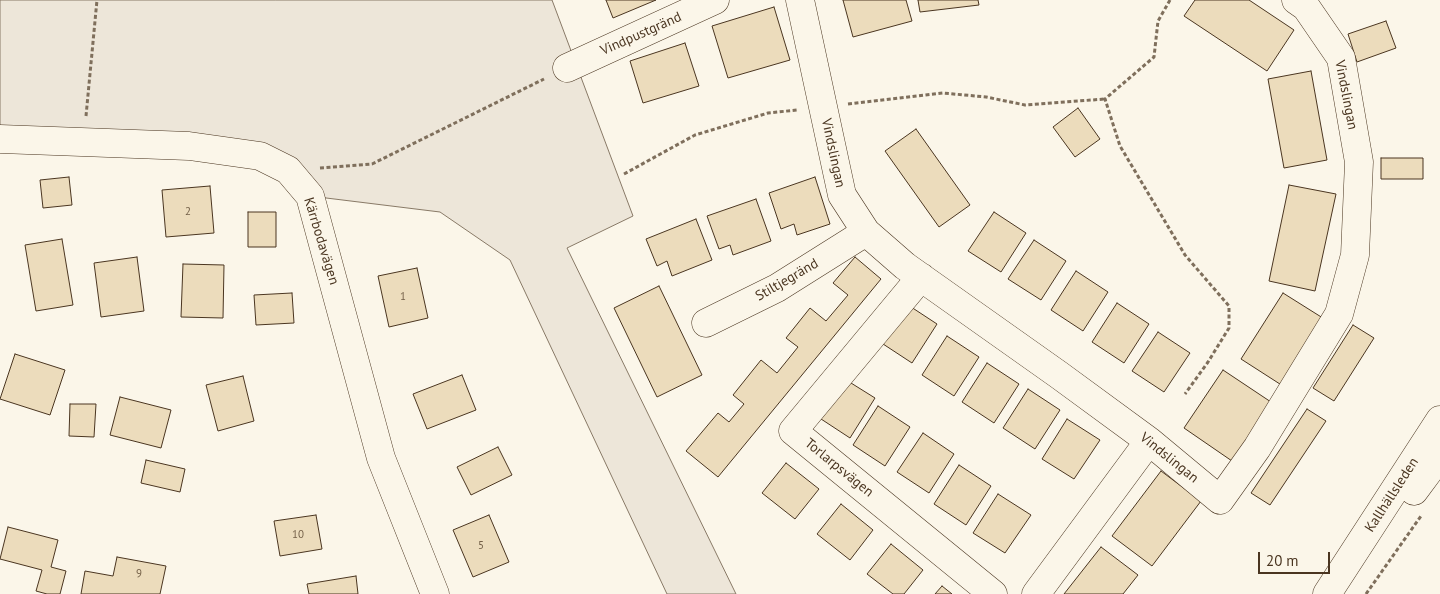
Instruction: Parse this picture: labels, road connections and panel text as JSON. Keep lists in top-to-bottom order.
{
  "streets": {
    "street": [
      "Vindpustgränd",
      "Vindslingan",
      "Kärrbodavägen",
      "Stiltjegränd",
      "Torlarpsvägen",
      "Kallhällsleden"
    ]
  },
  "crossings": [
    ["Vindslingan", "Stiltjegränd"],
    ["Vindslingan", "Torlarpsvägen"]
  ],
  "house_numbers": [
    "2",
    "1",
    "10",
    "5",
    "9"
  ],
  "scale_bar": "20 m"
}
